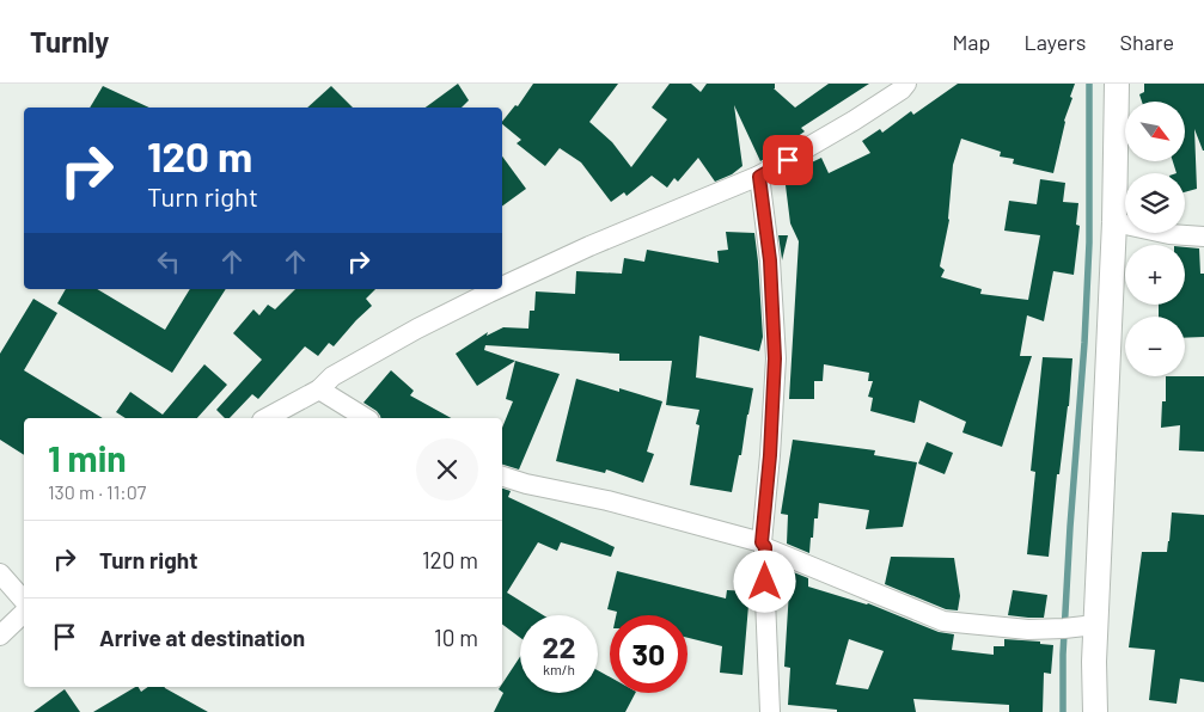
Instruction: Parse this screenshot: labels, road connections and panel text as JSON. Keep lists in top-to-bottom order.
{
  "north": "bottom right",
  "page": {
    "header": "Turnly",
    "nav": ["Map", "Layers", "Share"],
    "map_buttons": ["+", "−"],
    "turn": ["120 m", "Turn right"],
    "heading": ["1 min", "130 m · 11:07"],
    "list": [
      {
        "name": "Turn right",
        "value": "120 m"
      },
      {
        "name": "Arrive at destination",
        "value": "10 m"
      }
    ],
    "speed": "22 km/h",
    "limit": "30"
  }
}
